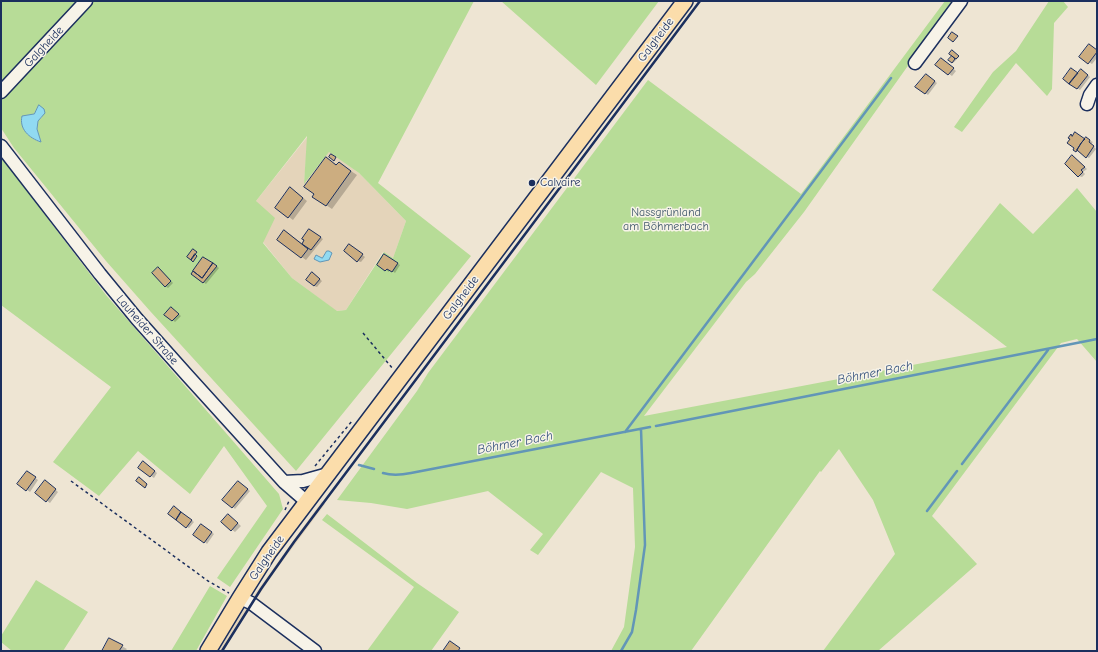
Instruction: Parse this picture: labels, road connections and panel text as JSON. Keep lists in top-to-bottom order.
{
  "streets": {
    "main road": ["Galgheide"],
    "street": ["Lauheider Straße"]
  },
  "crossings": [
    ["Galgheide", "Lauheider Straße"]
  ],
  "water": ["Böhmer Bach"],
  "parks": ["Nassgrünland am Böhmerbach"],
  "places": ["Calvaire"]
}
